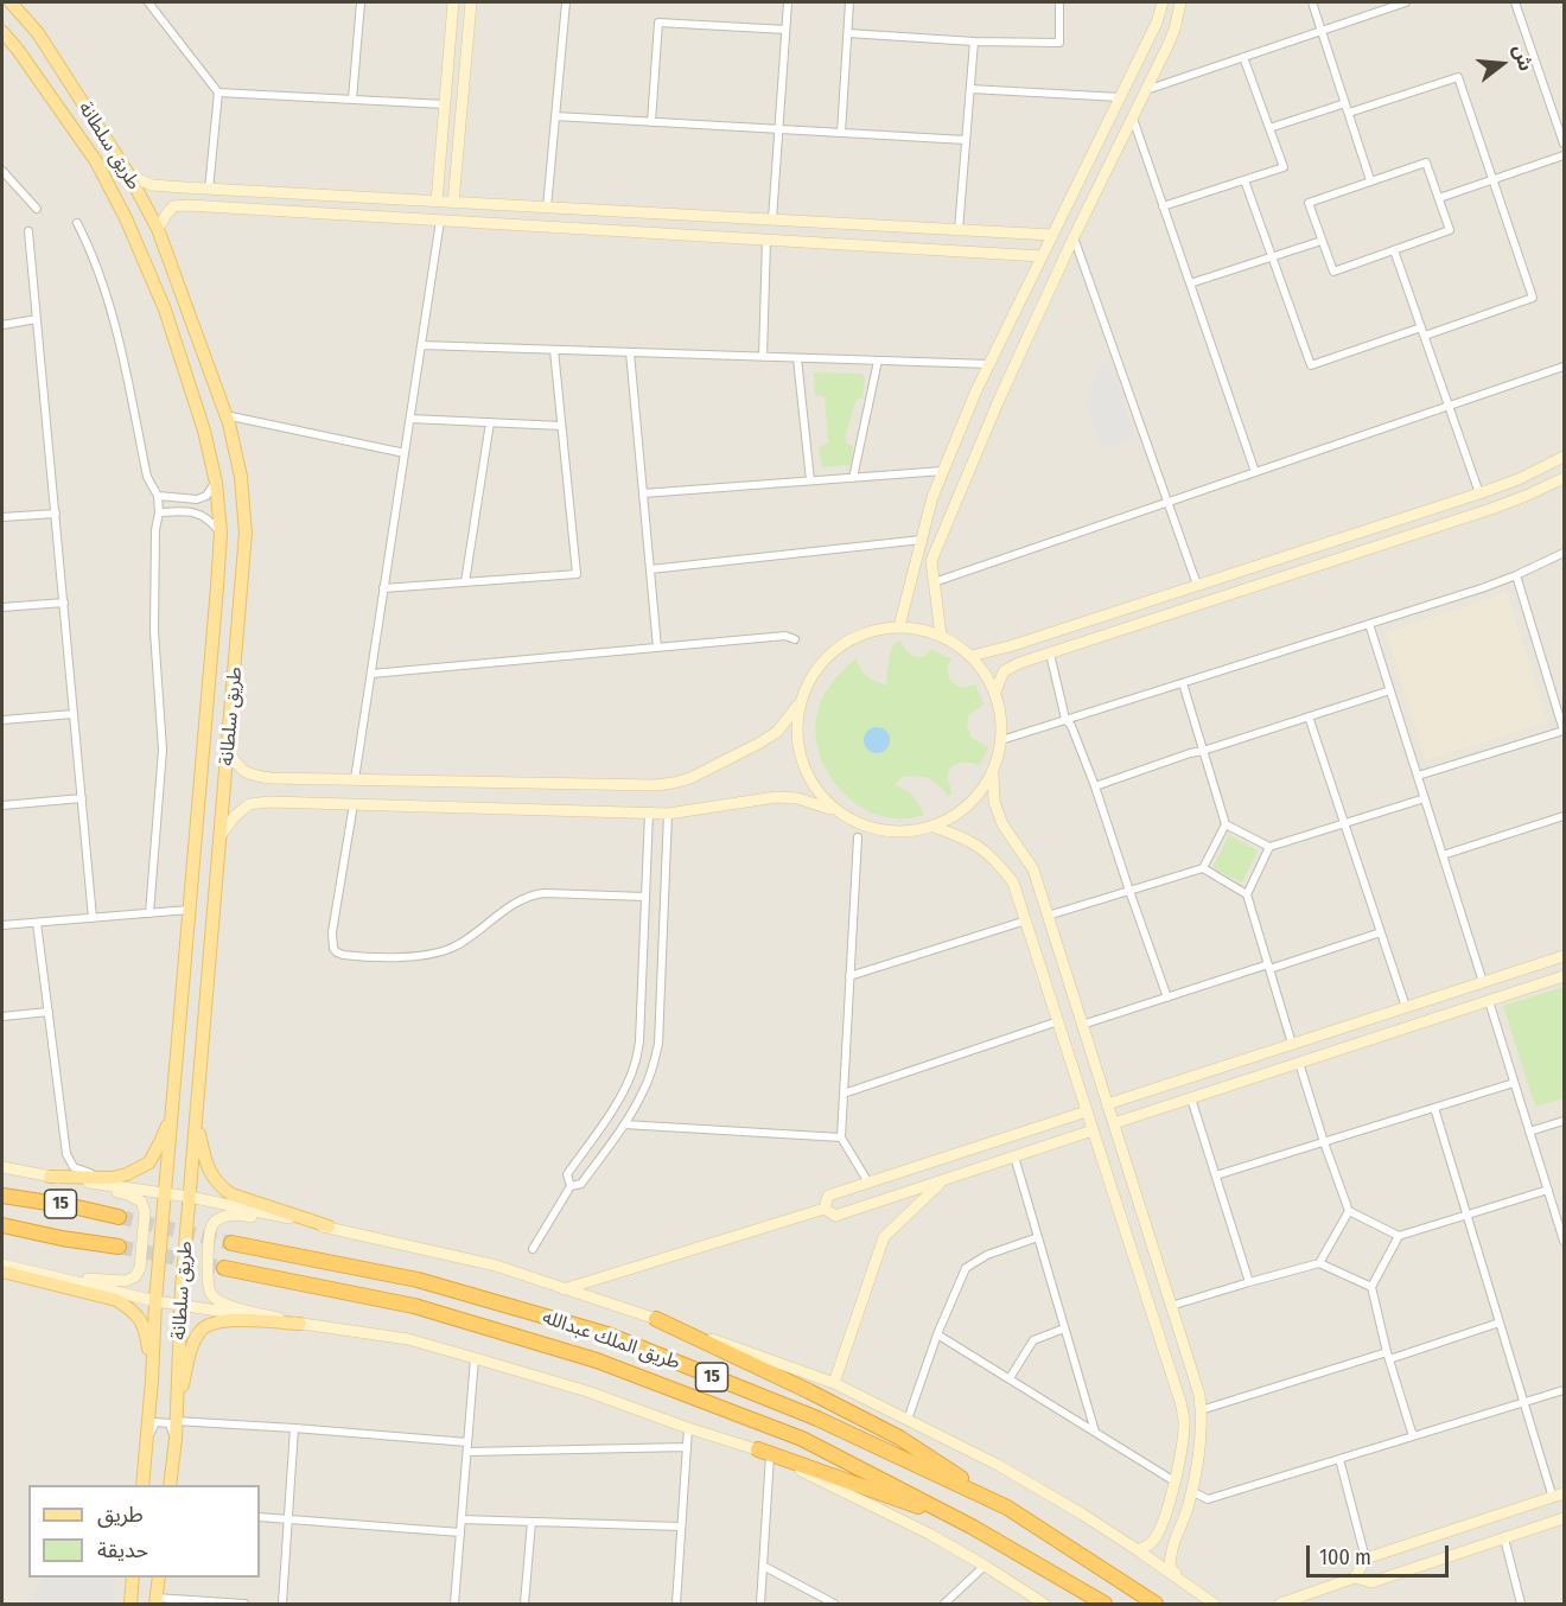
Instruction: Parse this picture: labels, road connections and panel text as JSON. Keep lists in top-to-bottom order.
{
  "streets": {
    "highway": ["15", "طريق الملك عبدالله"],
    "main road": ["طريق سلطانة"]
  },
  "legend": ["طريق", "حديقة"],
  "scale_bar": "100 m",
  "north": "right"
}
